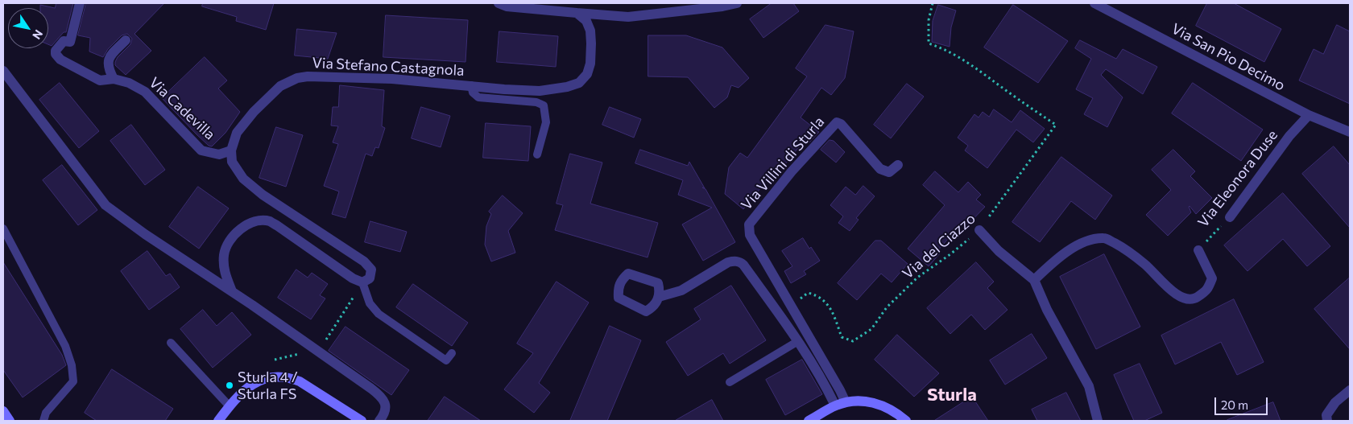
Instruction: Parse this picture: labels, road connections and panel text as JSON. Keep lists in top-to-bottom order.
{
  "streets": {
    "street": [
      "Via San Pio Decimo",
      "Via Stefano Castagnola",
      "Via Cadevilla",
      "Via Villini di Sturla",
      "Via Eleonora Duse"
    ],
    "path": ["Via del Ciazzo"]
  },
  "crossings": [
    ["Via San Pio Decimo", "Via Eleonora Duse"],
    ["Via Stefano Castagnola", "Via Cadevilla"]
  ],
  "districts": ["Sturla"],
  "places": ["Sturla 4 / Sturla FS"],
  "scale_bar": "20 m",
  "north": "bottom right"
}
